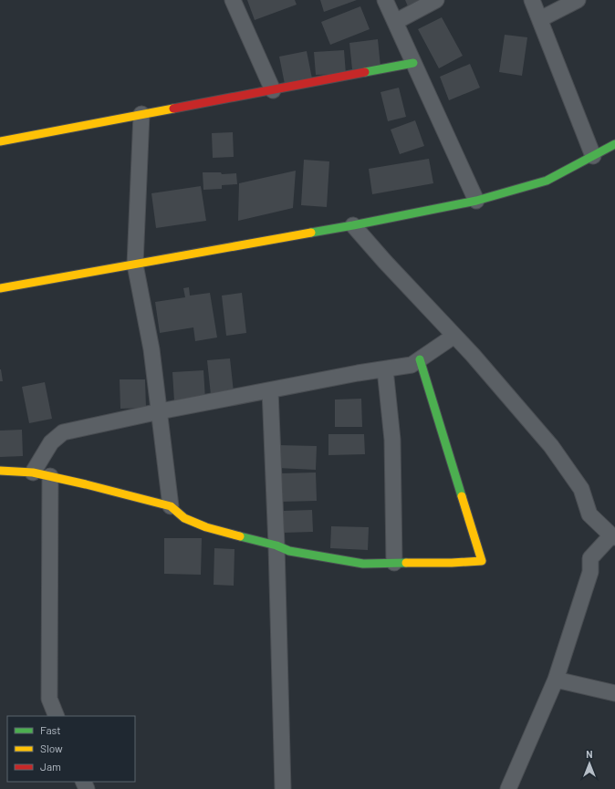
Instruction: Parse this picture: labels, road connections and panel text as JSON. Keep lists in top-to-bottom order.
{
  "legend": ["Fast", "Slow", "Jam"],
  "north": "top"
}
